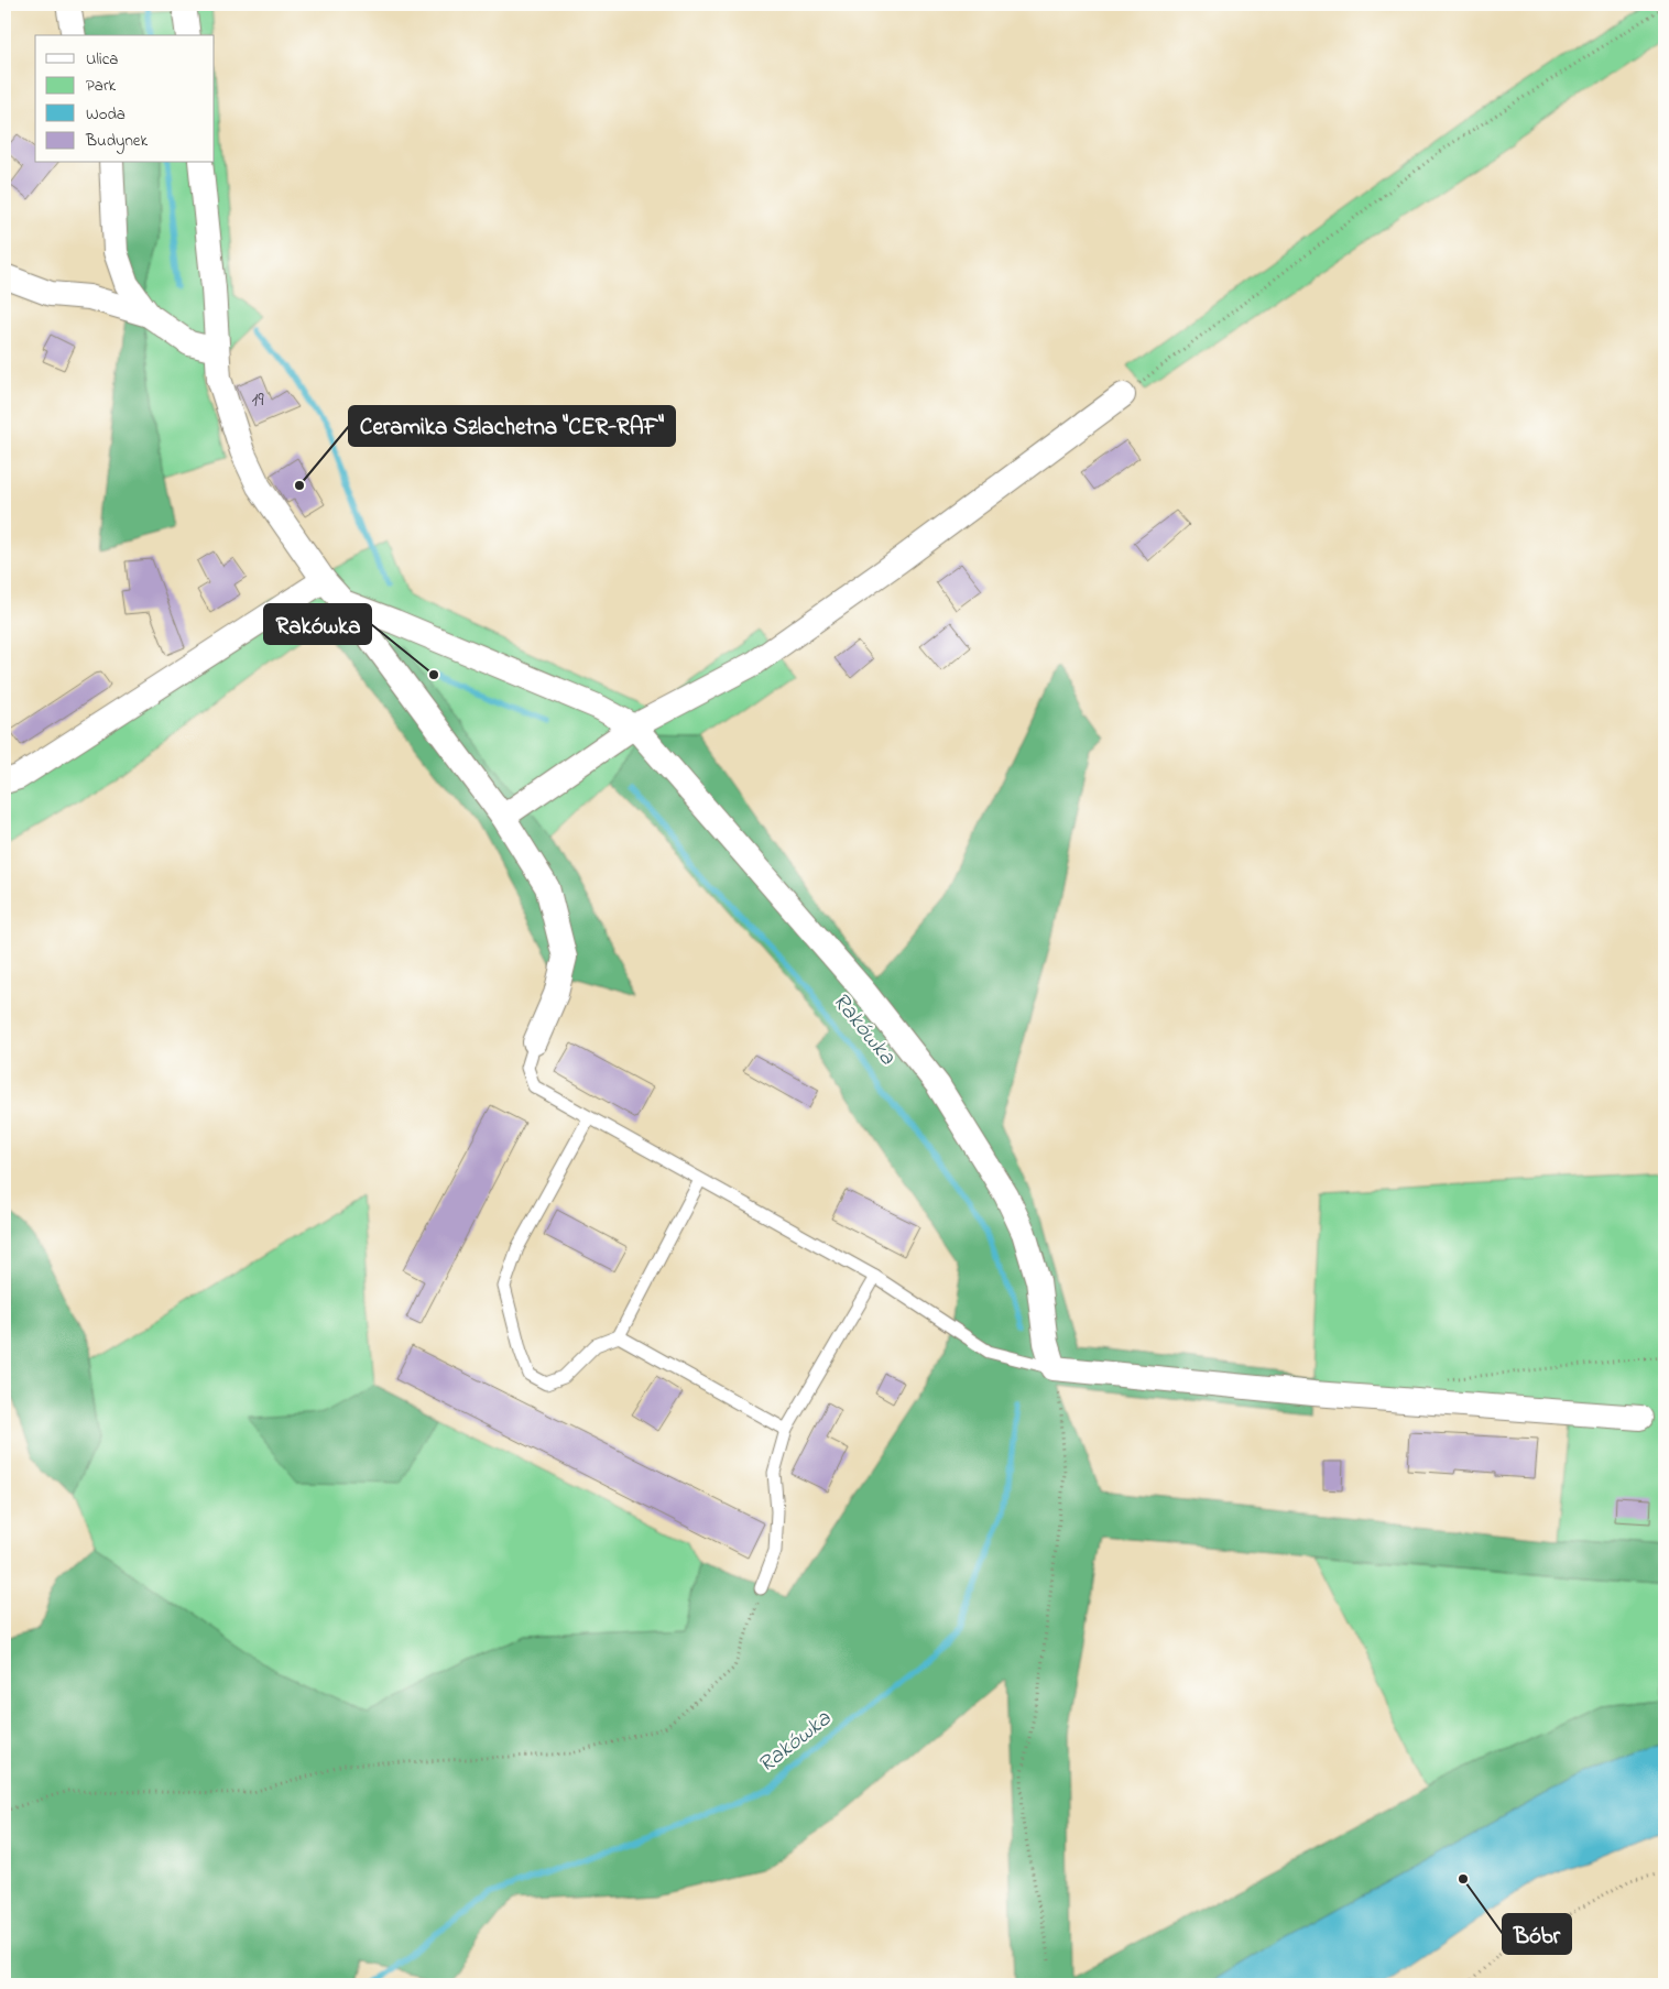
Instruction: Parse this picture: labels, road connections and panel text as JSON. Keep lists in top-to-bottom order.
{
  "water": ["Rakówka"],
  "places": ["Ceramika Szlachetna \"CER-RAF\"", "Rakówka", "Bóbr"],
  "house_numbers": ["19"],
  "legend": [
    "Ulica",
    "Park",
    "Woda",
    "Budynek"
  ]
}
